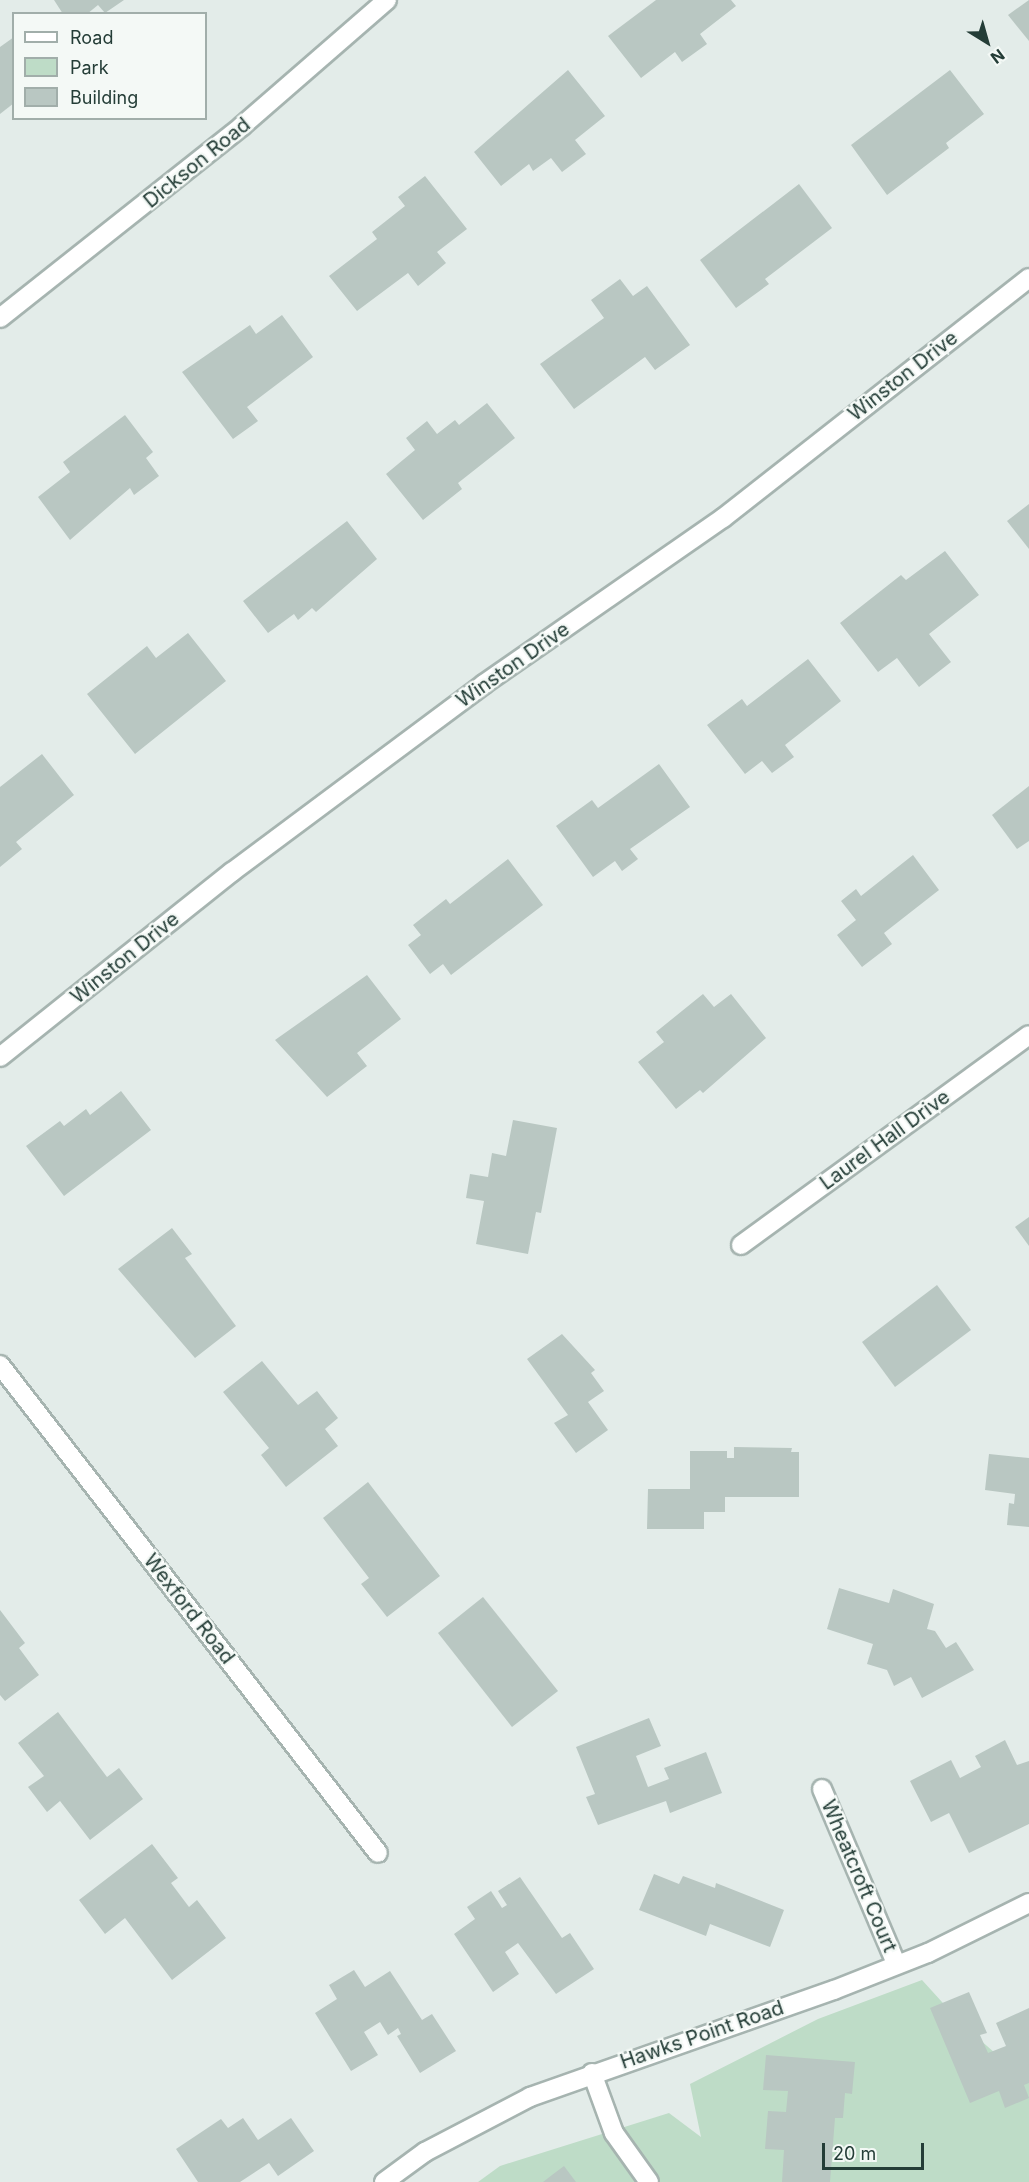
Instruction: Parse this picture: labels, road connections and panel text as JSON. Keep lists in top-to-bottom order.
{
  "streets": {
    "street": [
      "Dickson Road",
      "Winston Drive",
      "Laurel Hall Drive",
      "Wexford Road",
      "Wheatcroft Court",
      "Hawks Point Road"
    ]
  },
  "crossings": [
    ["Wheatcroft Court", "Hawks Point Road"]
  ],
  "legend": ["Road", "Park", "Building"],
  "scale_bar": "20 m",
  "north": "bottom right"
}
